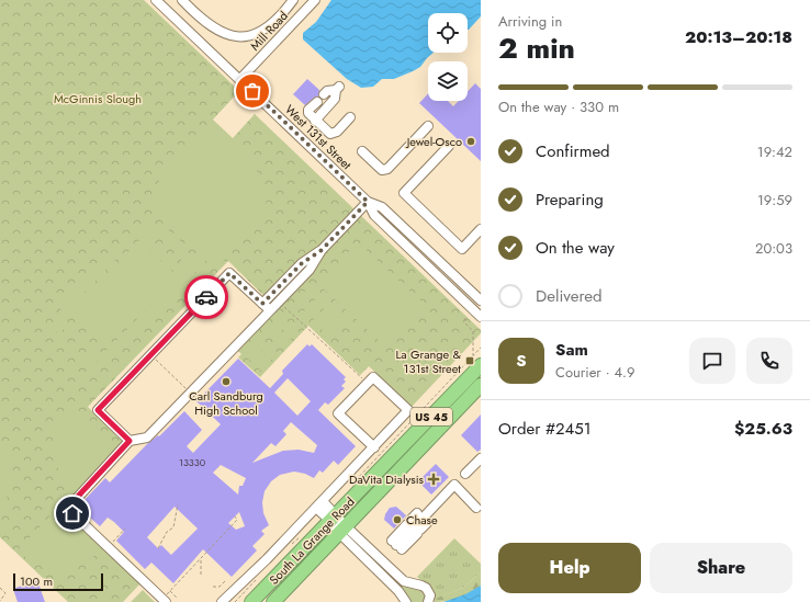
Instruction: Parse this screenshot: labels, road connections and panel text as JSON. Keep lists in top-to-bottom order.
{
  "streets": {
    "highway": ["US 45", "South La Grange Road"],
    "street": ["Mill Road", "West 131st Street"]
  },
  "crossings": [
    ["Mill Road", "West 131st Street"]
  ],
  "parks": ["McGinnis Slough"],
  "places": {
    "other": ["Jewel-Osco", "Carl Sandburg High School", "Chase"],
    "transit": ["La Grange & 131st Street"],
    "health": ["DaVita Dialysis"]
  },
  "house_numbers": ["13330"],
  "scale_bar": "100 m",
  "page": {
    "heading": ["2 min", "Arriving in", "20:13–20:18"],
    "panel": [
      "Sam",
      "Courier · 4.9",
      "Order #2451",
      "$25.63"
    ],
    "bar": "On the way · 330 m",
    "list": [
      ["Confirmed", "19:42"],
      ["Preparing", "19:59"],
      ["On the way", "20:03"],
      "Delivered"
    ],
    "round": "S",
    "buttons": ["Help", "Share"],
    "scale": "100 m"
  }
}
